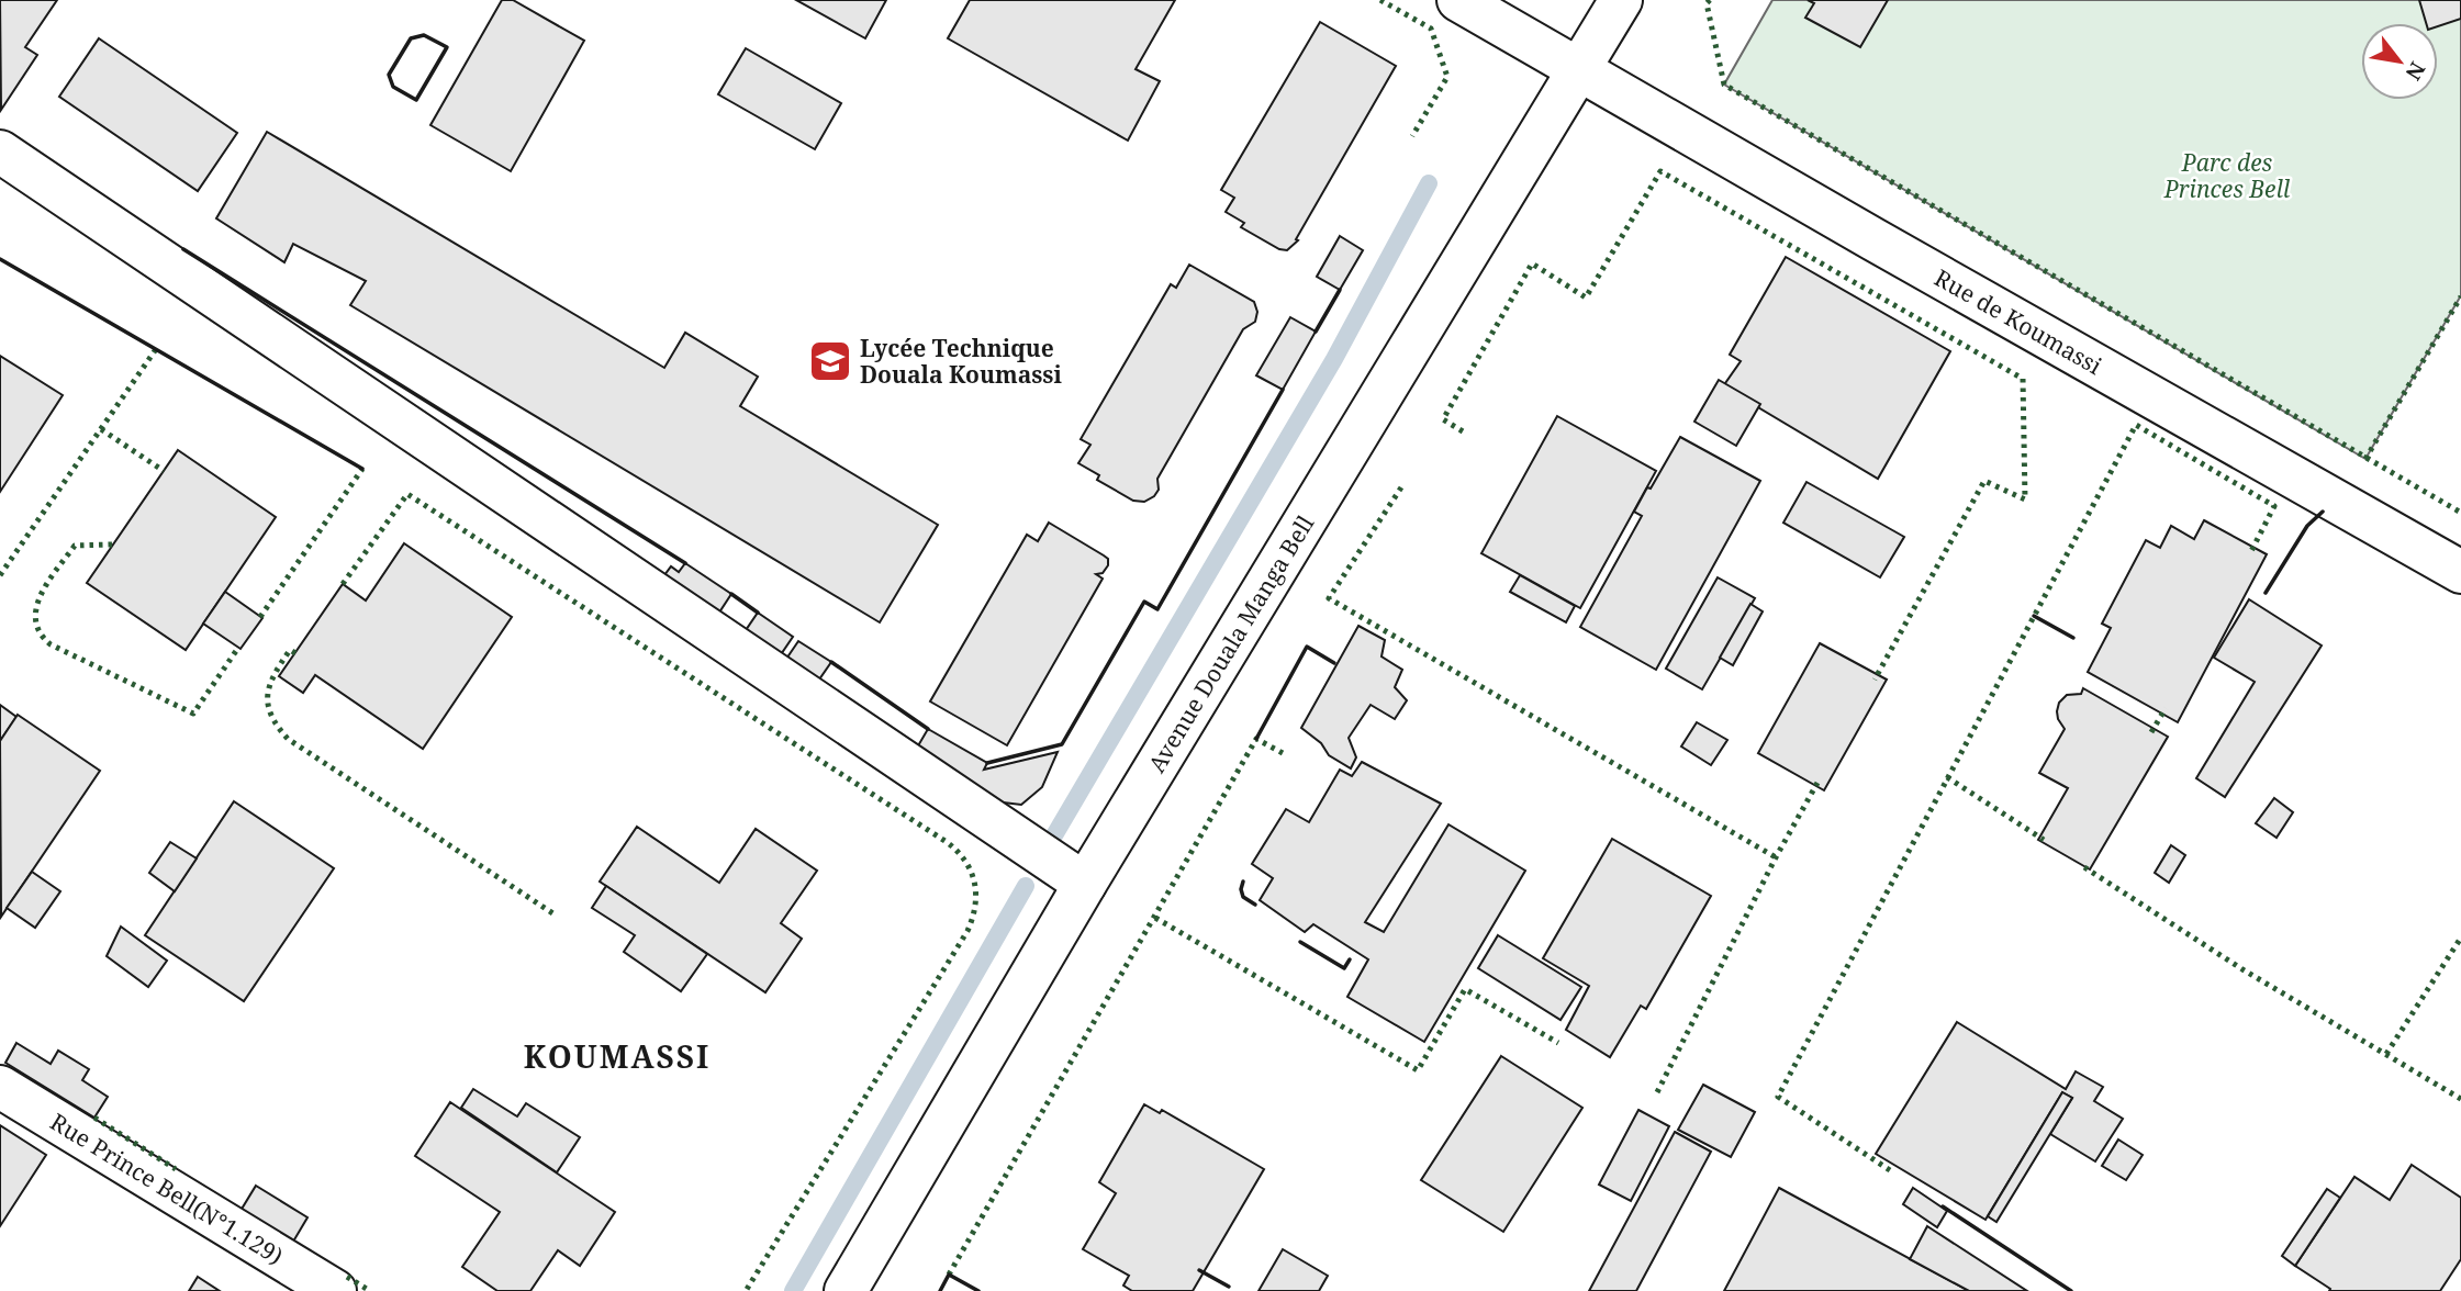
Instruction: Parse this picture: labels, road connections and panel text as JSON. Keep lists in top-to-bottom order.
{
  "streets": {
    "street": ["Rue de Koumassi", "Avenue Douala Manga Bell", "Rue Prince Bell(N°1.129)"]
  },
  "crossings": [
    ["Rue de Koumassi", "Avenue Douala Manga Bell"]
  ],
  "districts": ["KOUMASSI"],
  "parks": ["Parc des Princes Bell"],
  "places": {
    "school or university": ["Lycée Technique Douala Koumassi"]
  },
  "north": "bottom right"
}
